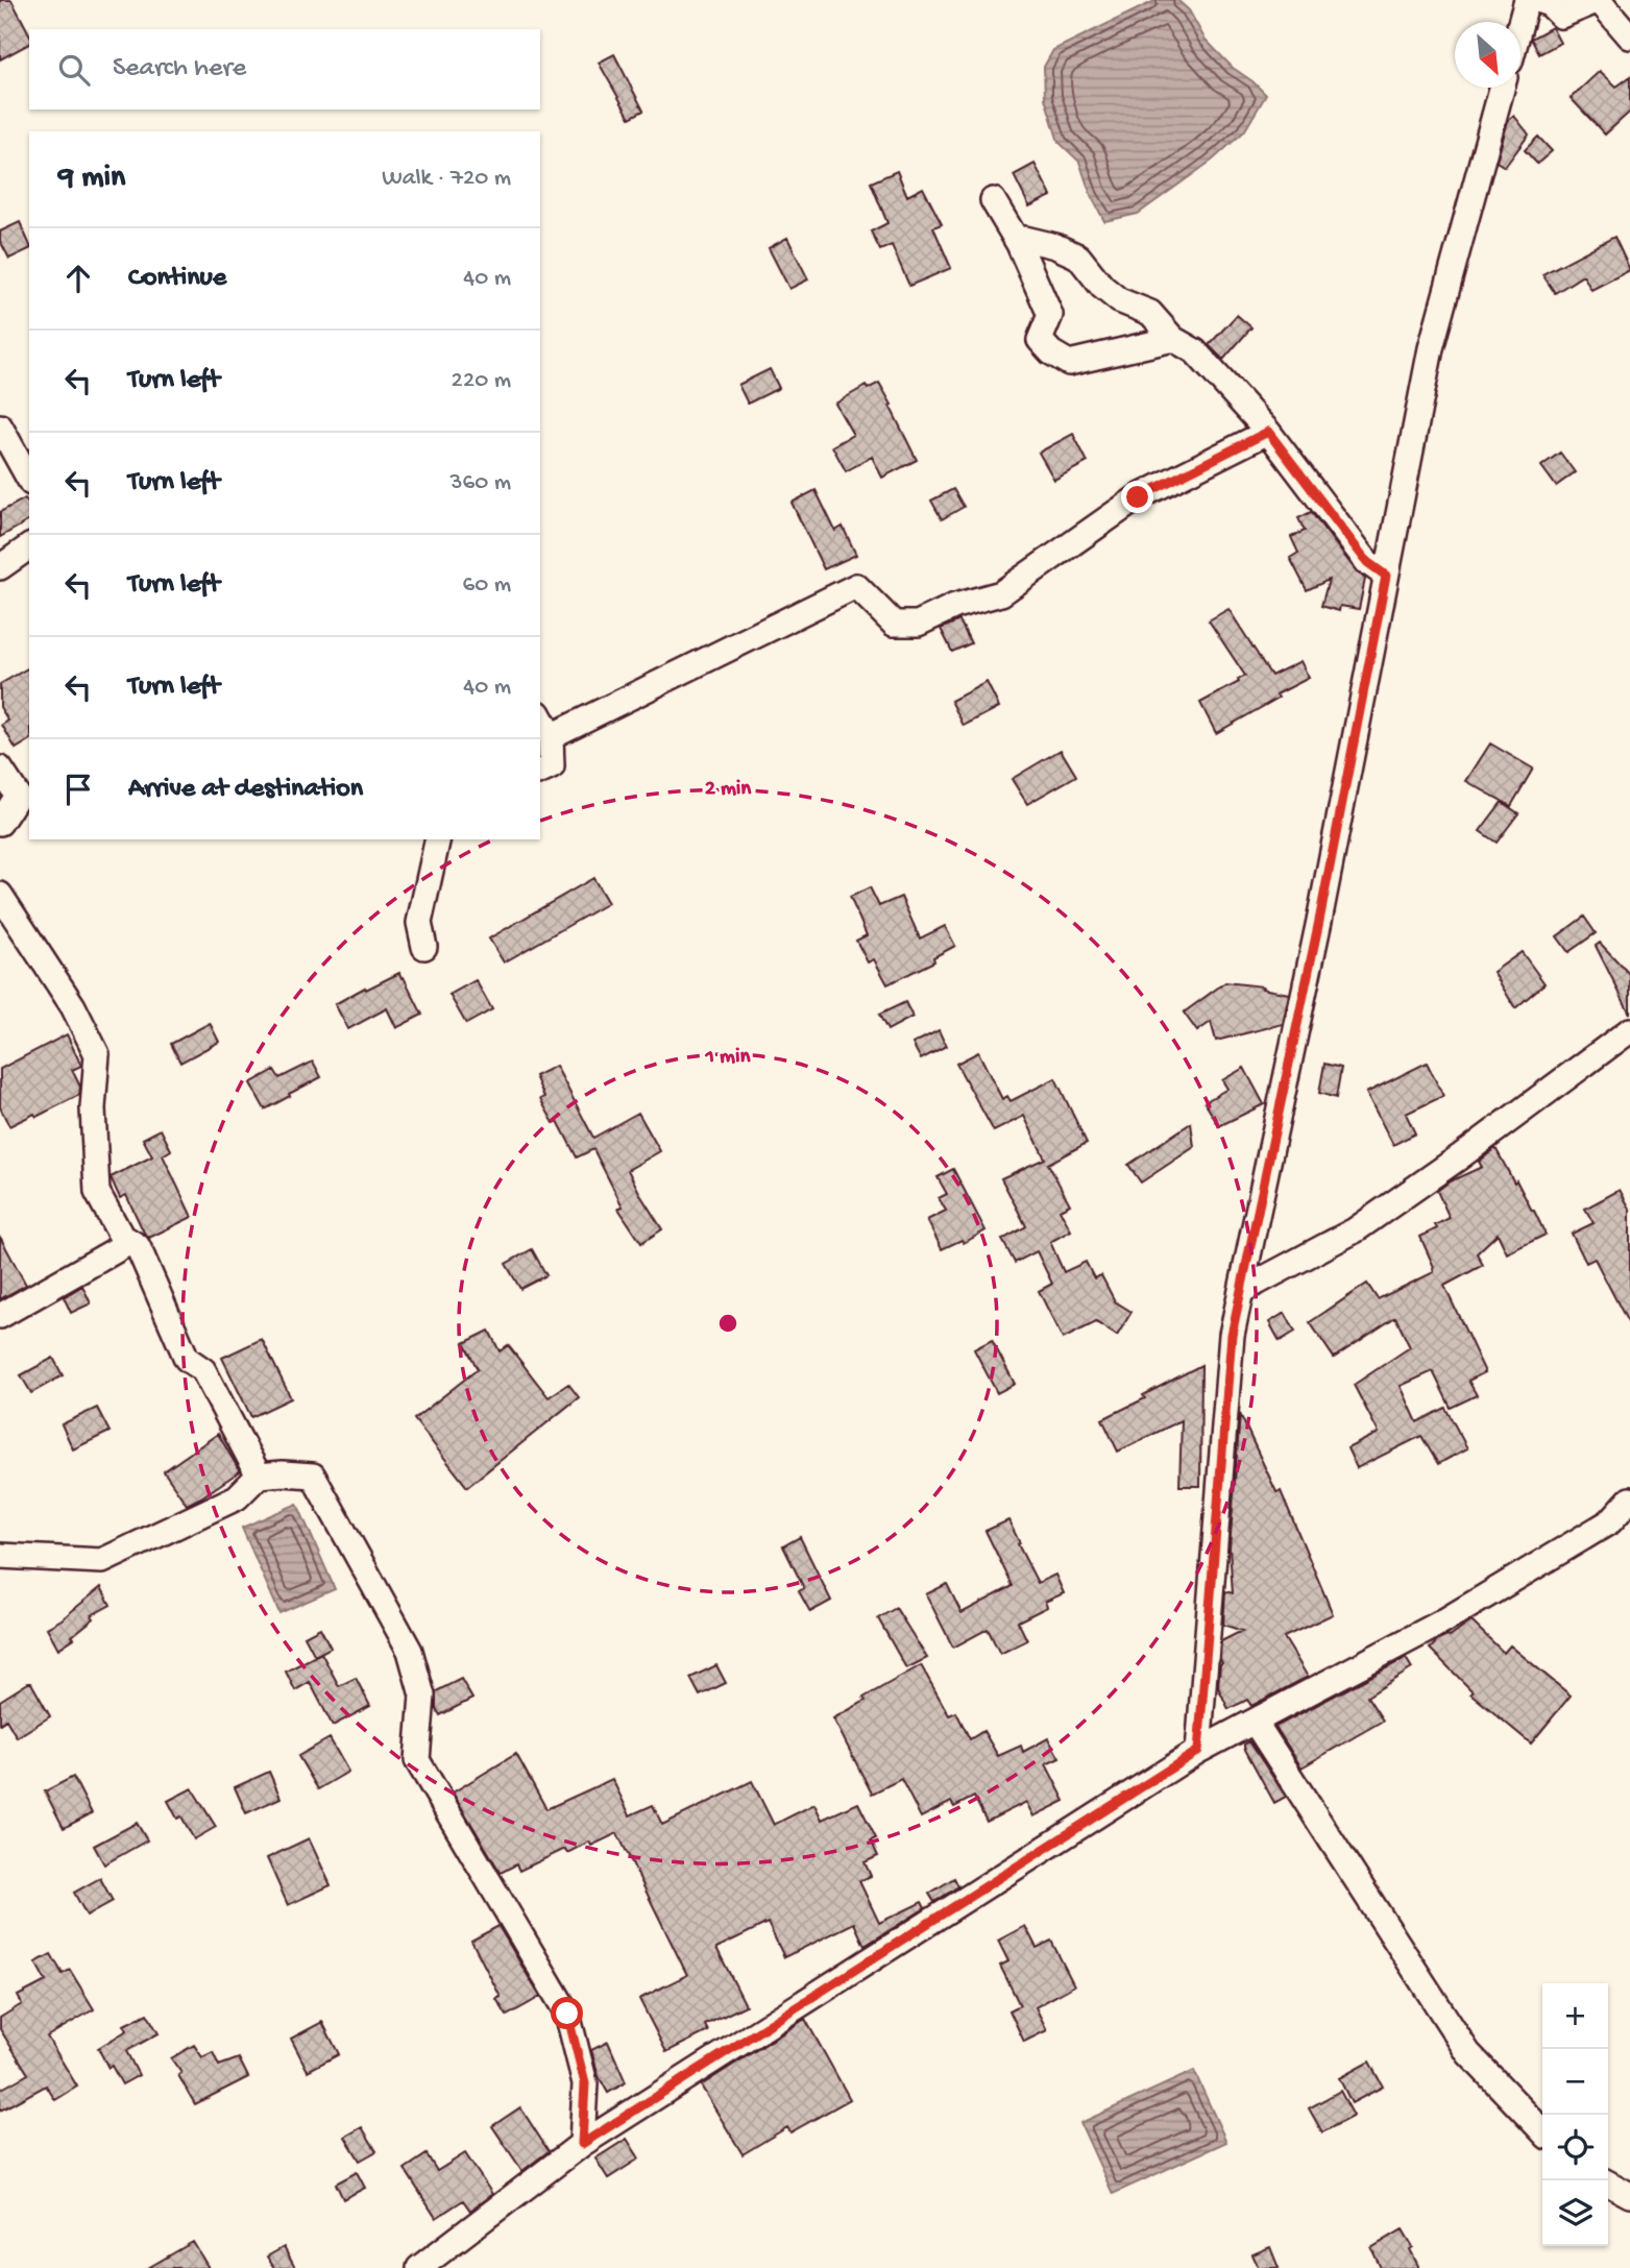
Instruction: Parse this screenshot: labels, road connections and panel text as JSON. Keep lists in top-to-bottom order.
{
  "north": "bottom right",
  "page": {
    "search": "Search here",
    "heading": ["9 min", "Walk · 720 m"],
    "list": [
      ["Continue", "40 m"],
      ["Turn left", "220 m"],
      ["Turn left", "360 m"],
      ["Turn left", "60 m"],
      ["Turn left", "40 m"],
      "Arrive at destination"
    ],
    "map_buttons": ["+", "−"]
  },
  "rings": ["2 min", "1 min"]
}
